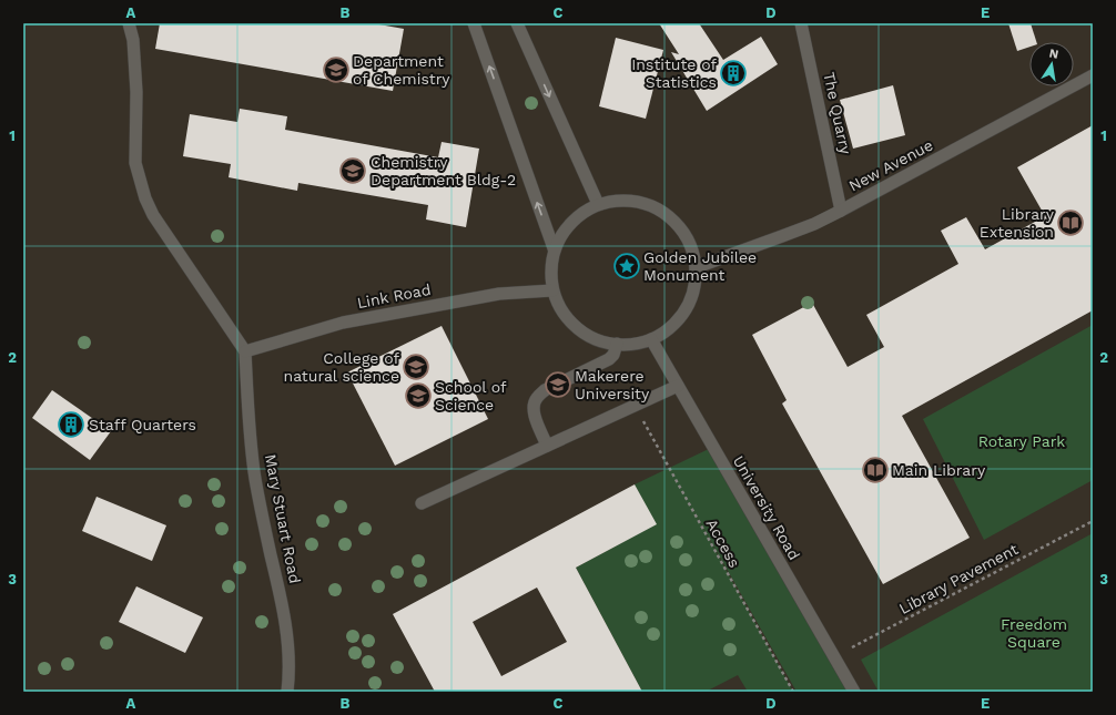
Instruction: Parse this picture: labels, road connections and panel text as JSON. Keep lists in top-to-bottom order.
{
  "streets": {
    "lane": [
      "The Quarry",
      "New Avenue",
      "Link Road",
      "University Road",
      "Mary Stuart Road"
    ],
    "path": ["Access", "Library Pavement"]
  },
  "crossings": [
    ["The Quarry", "New Avenue"],
    ["New Avenue", "Link Road"],
    ["New Avenue", "University Road"],
    ["Link Road", "University Road"],
    ["Link Road", "Mary Stuart Road"],
    ["University Road", "Library Pavement"]
  ],
  "parks": ["Rotary Park", "Freedom Square"],
  "places": {
    "school or university": [
      "Department of Chemistry",
      "Chemistry Department Bldg-2",
      "College of natural science",
      "Makerere University",
      "School of Science"
    ],
    "building": ["Institute of Statistics", "Staff Quarters"],
    "library": ["Library Extension", "Main Library"],
    "place": ["Golden Jubilee Monument"]
  },
  "north": "top",
  "grid": {
    "columns": [
      "A",
      "B",
      "C",
      "D",
      "E"
    ],
    "rows": ["1", "2", "3"]
  }
}
